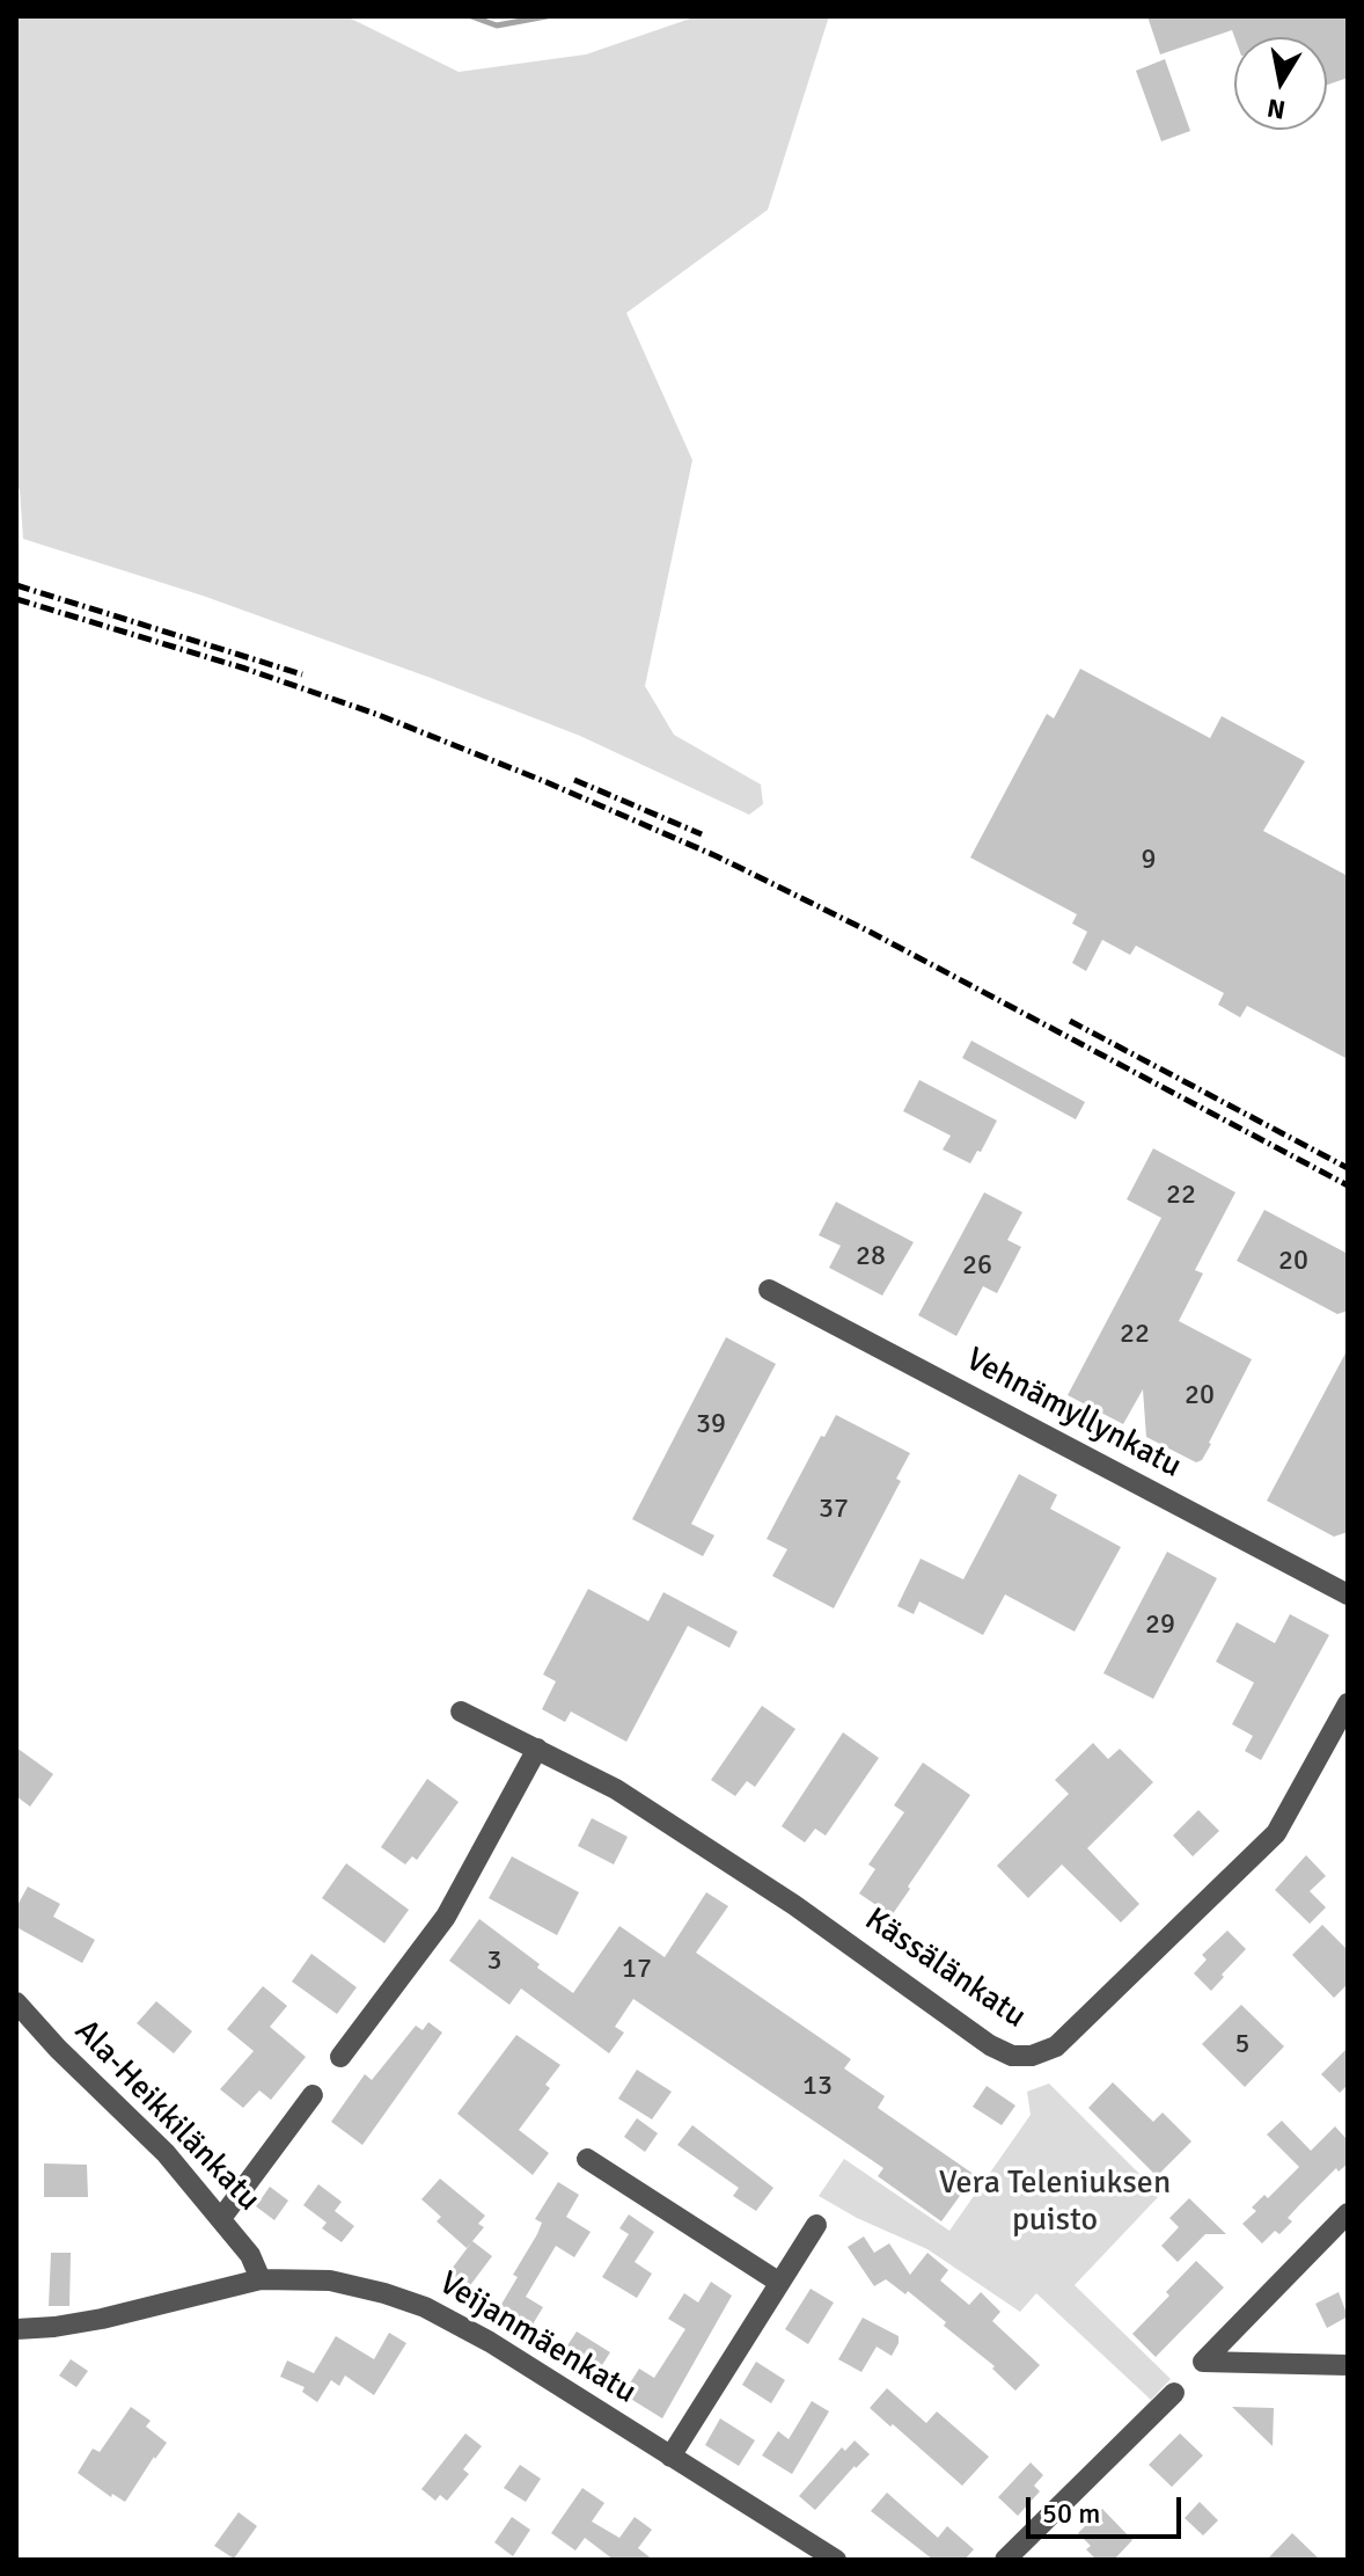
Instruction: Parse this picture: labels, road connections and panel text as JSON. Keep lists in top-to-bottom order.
{
  "streets": {
    "street": [
      "Vehnämyllynkatu",
      "Kässälänkatu",
      "Ala-Heikkilänkatu",
      "Veijanmäenkatu"
    ]
  },
  "crossings": [
    ["Ala-Heikkilänkatu", "Veijanmäenkatu"]
  ],
  "parks": ["Vera Teleniuksen puisto"],
  "house_numbers": [
    "9",
    "22",
    "28",
    "20",
    "26",
    "22",
    "20",
    "39",
    "37",
    "29",
    "3",
    "17",
    "5",
    "13"
  ],
  "scale_bar": "50 m",
  "north": "bottom"
}
